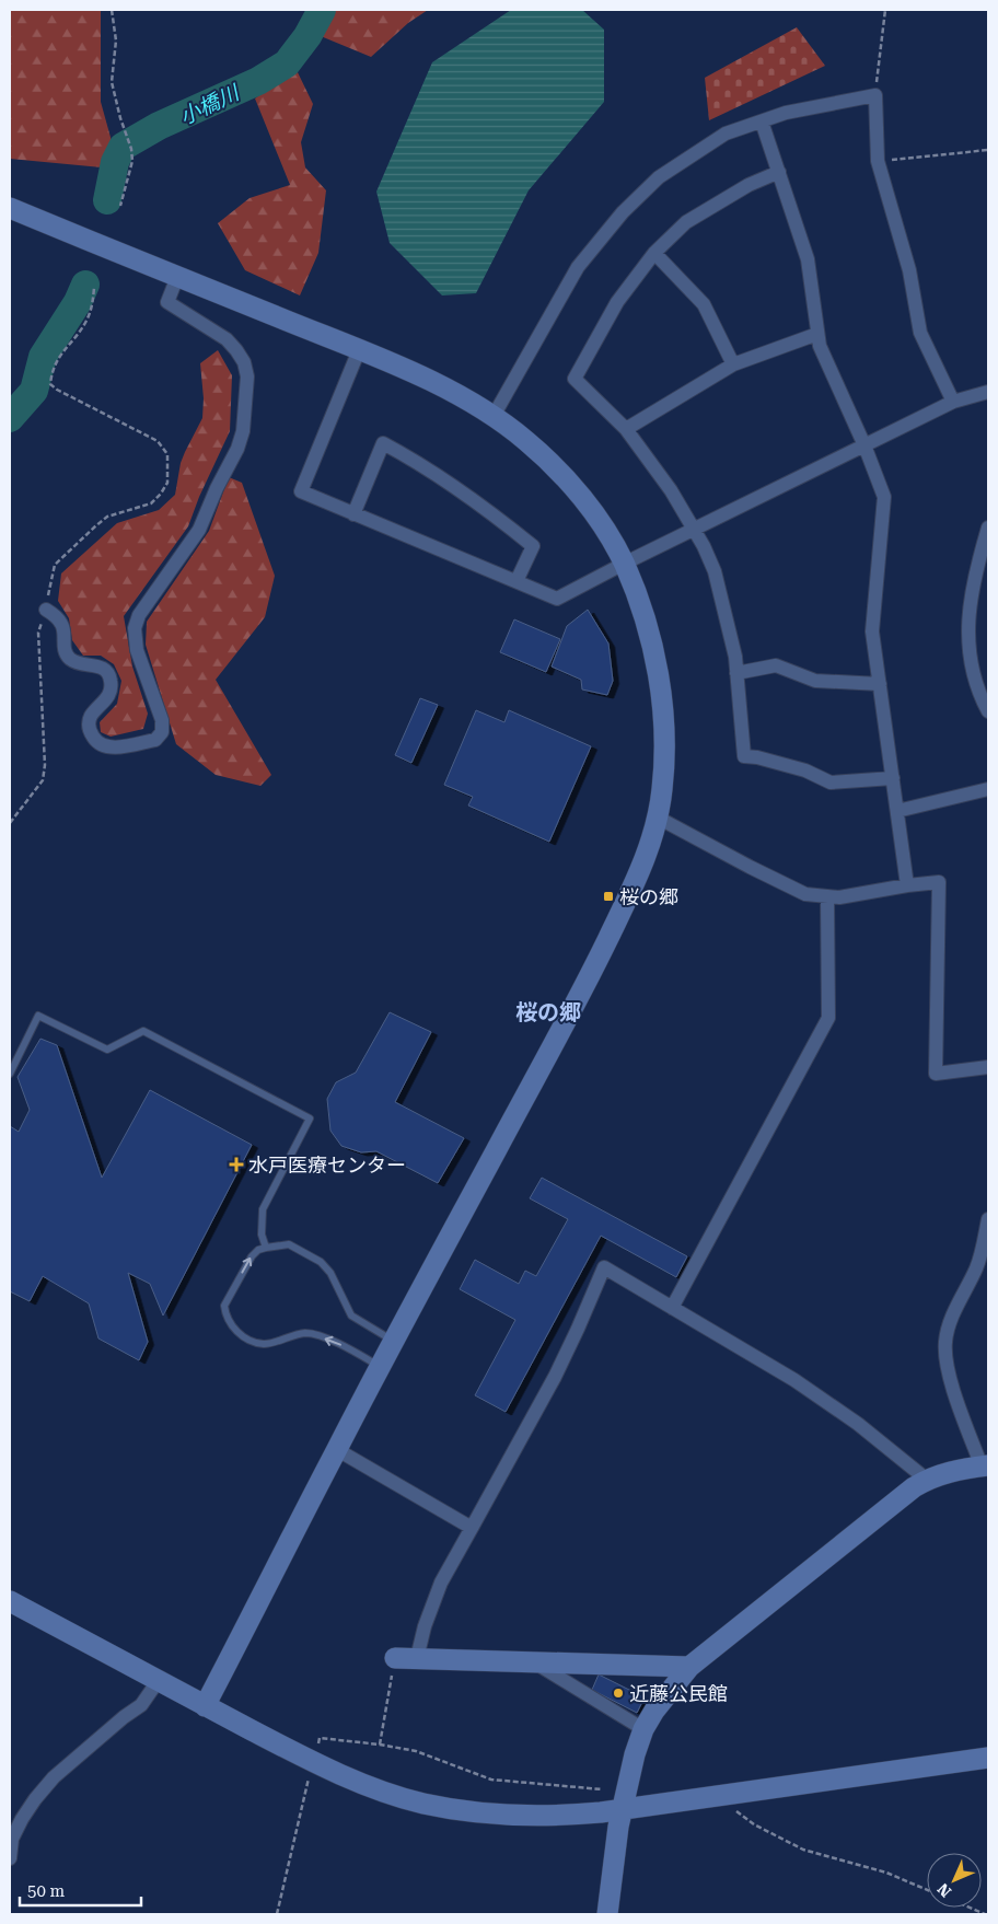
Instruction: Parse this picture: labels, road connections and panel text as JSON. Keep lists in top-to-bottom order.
{
  "districts": ["桜の郷"],
  "water": ["小橋川"],
  "places": {
    "transit": ["桜の郷"],
    "health": ["水戸医療センター"],
    "other": ["近藤公民館"]
  },
  "scale_bar": "50 m",
  "north": "bottom left"
}
